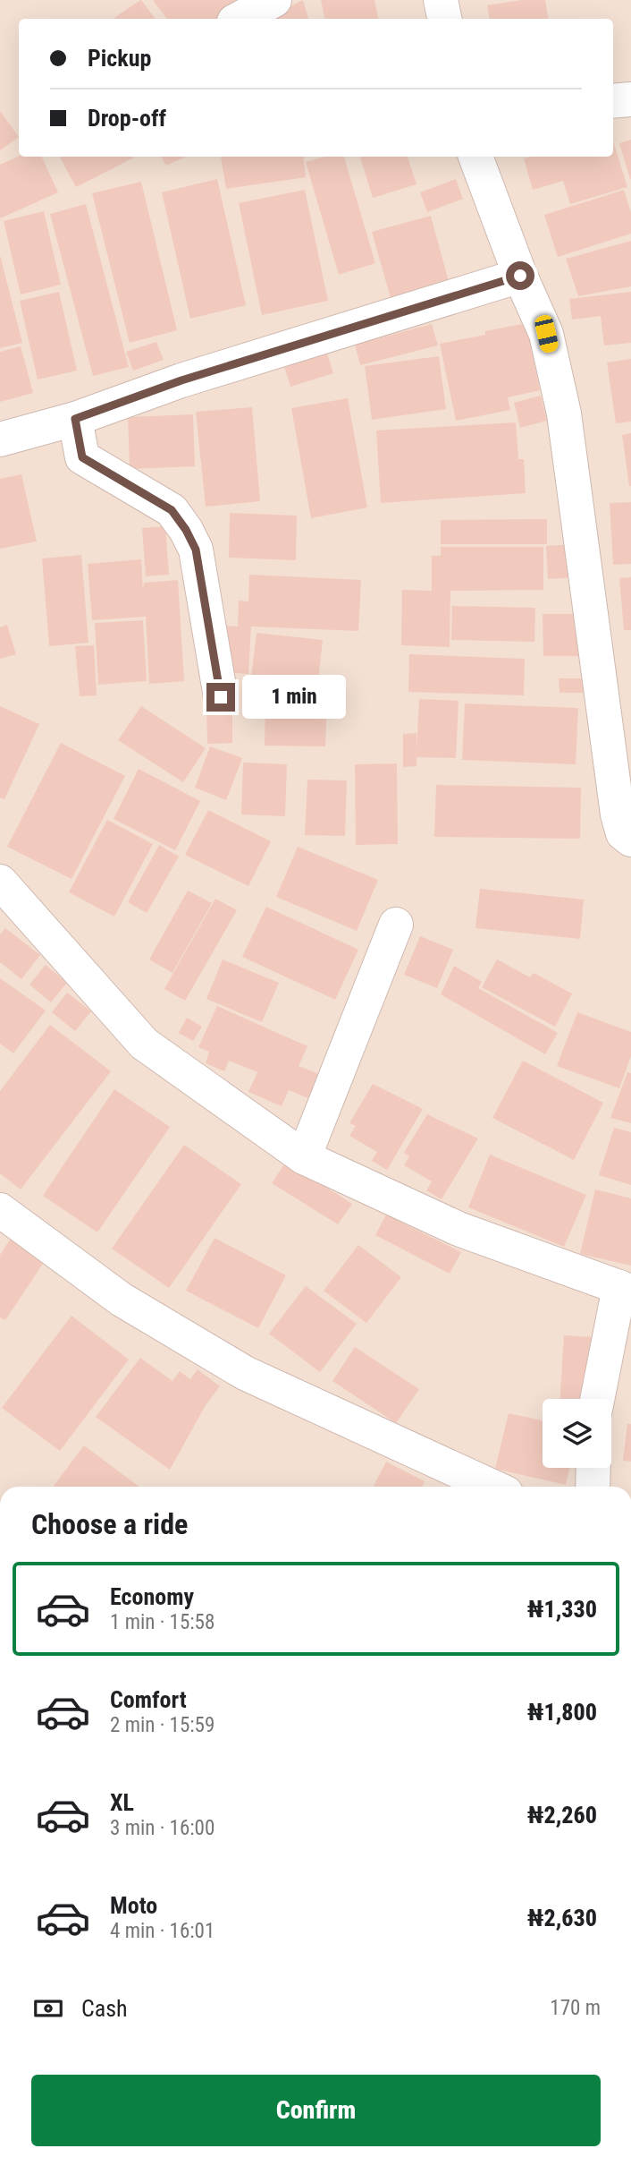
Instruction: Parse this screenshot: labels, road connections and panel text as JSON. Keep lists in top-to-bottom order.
{
  "page": {
    "banner": ["Pickup", "Drop-off"],
    "bubble": "1 min",
    "heading": "Choose a ride",
    "list": [
      {
        "name": "Economy",
        "note": "1 min · 15:58",
        "value": "₦1,330"
      },
      {
        "name": "Comfort",
        "note": "2 min · 15:59",
        "value": "₦1,800"
      },
      {
        "name": "XL",
        "note": "3 min · 16:00",
        "value": "₦2,260"
      },
      {
        "name": "Moto",
        "note": "4 min · 16:01",
        "value": "₦2,630"
      }
    ],
    "pay": ["Cash", "170 m"],
    "buttons": "Confirm"
  }
}
